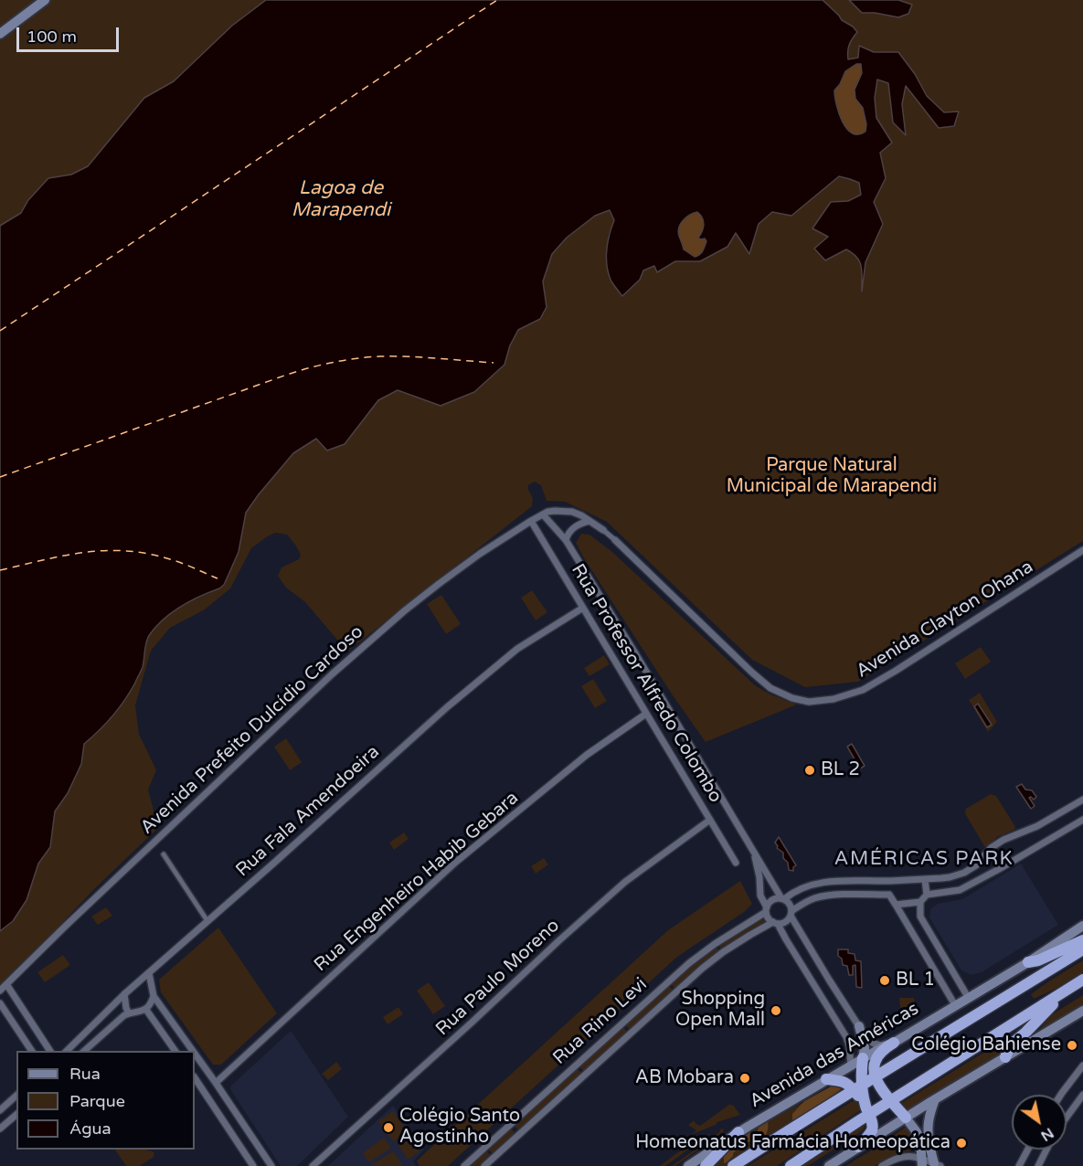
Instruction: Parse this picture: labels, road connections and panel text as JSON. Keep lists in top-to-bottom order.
{
  "streets": {
    "main road": ["Avenida das Américas"],
    "street": [
      "Avenida Clayton Ohana",
      "Rua Professor Alfredo Colombo",
      "Avenida Prefeito Dulcídio Cardoso",
      "Rua Fala Amendoeira",
      "Rua Engenheiro Habib Gebara",
      "Rua Paulo Moreno",
      "Rua Rino Levi"
    ]
  },
  "crossings": [
    ["Avenida Clayton Ohana", "Rua Professor Alfredo Colombo"],
    ["Avenida Clayton Ohana", "Avenida Prefeito Dulcídio Cardoso"],
    ["Rua Professor Alfredo Colombo", "Avenida Prefeito Dulcídio Cardoso"],
    ["Rua Professor Alfredo Colombo", "Rua Fala Amendoeira"],
    ["Rua Professor Alfredo Colombo", "Rua Engenheiro Habib Gebara"],
    ["Rua Professor Alfredo Colombo", "Rua Paulo Moreno"],
    ["Rua Professor Alfredo Colombo", "Rua Rino Levi"]
  ],
  "districts": ["AMÉRICAS PARK"],
  "water": ["Lagoa de Marapendi"],
  "parks": ["Parque Natural Municipal de Marapendi"],
  "places": [
    "BL 2",
    "BL 1",
    "Shopping Open Mall",
    "Colégio Bahiense",
    "AB Mobara",
    "Colégio Santo Agostinho",
    "Homeonatus Farmácia Homeopática"
  ],
  "legend": ["Rua", "Parque", "Água"],
  "scale_bar": "100 m",
  "north": "bottom right"
}
